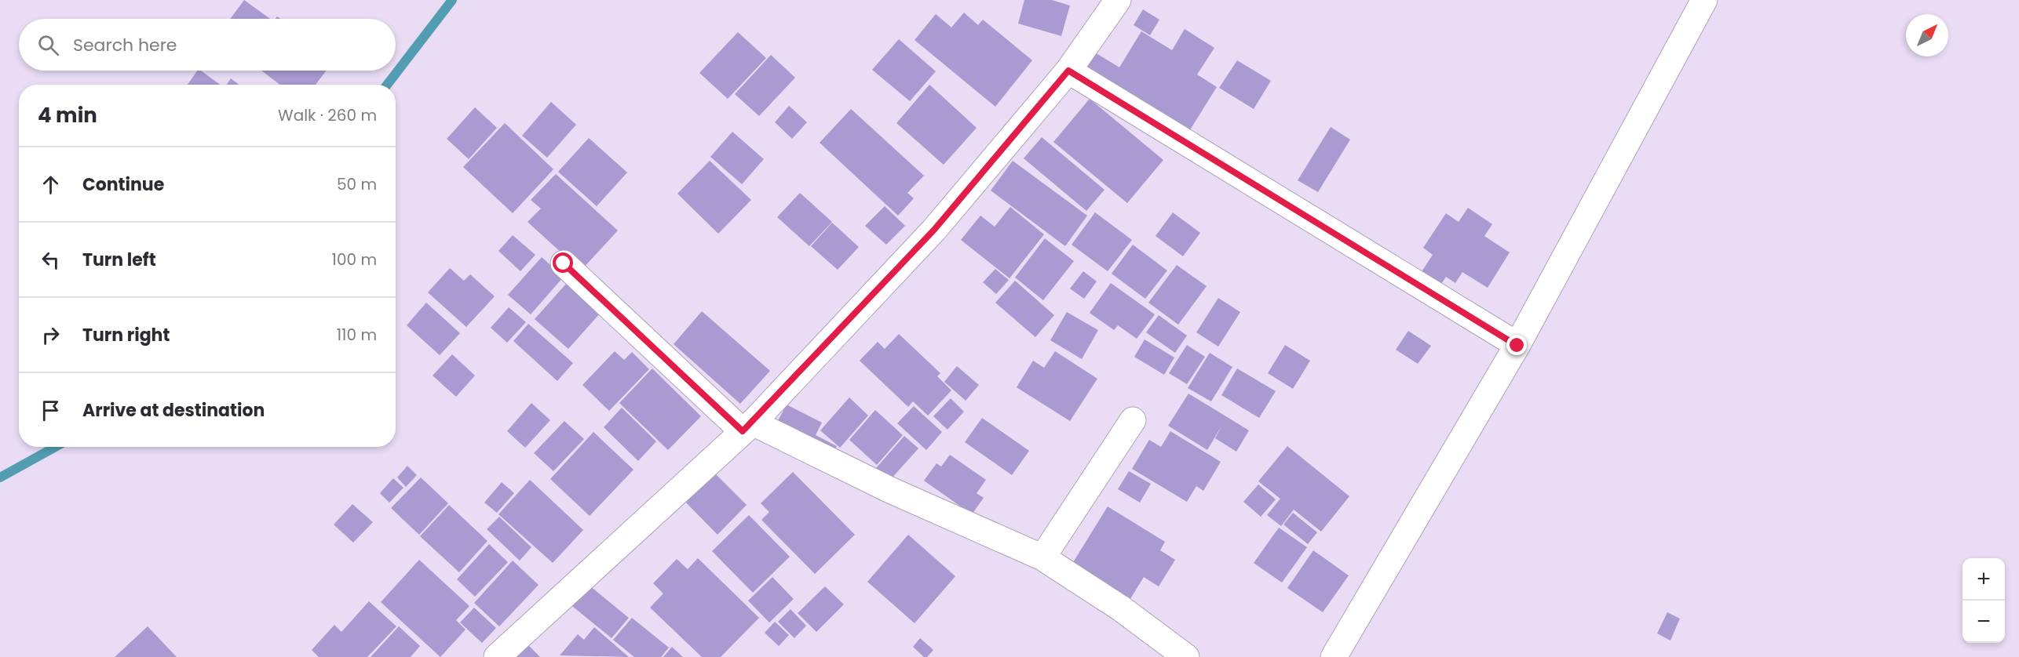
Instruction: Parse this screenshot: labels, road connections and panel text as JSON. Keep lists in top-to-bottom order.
{
  "north": "top right",
  "page": {
    "search": "Search here",
    "heading": ["4 min", "Walk · 260 m"],
    "list": [
      ["Continue", "50 m"],
      ["Turn left", "100 m"],
      ["Turn right", "110 m"],
      "Arrive at destination"
    ],
    "map_buttons": ["+", "−"]
  }
}
